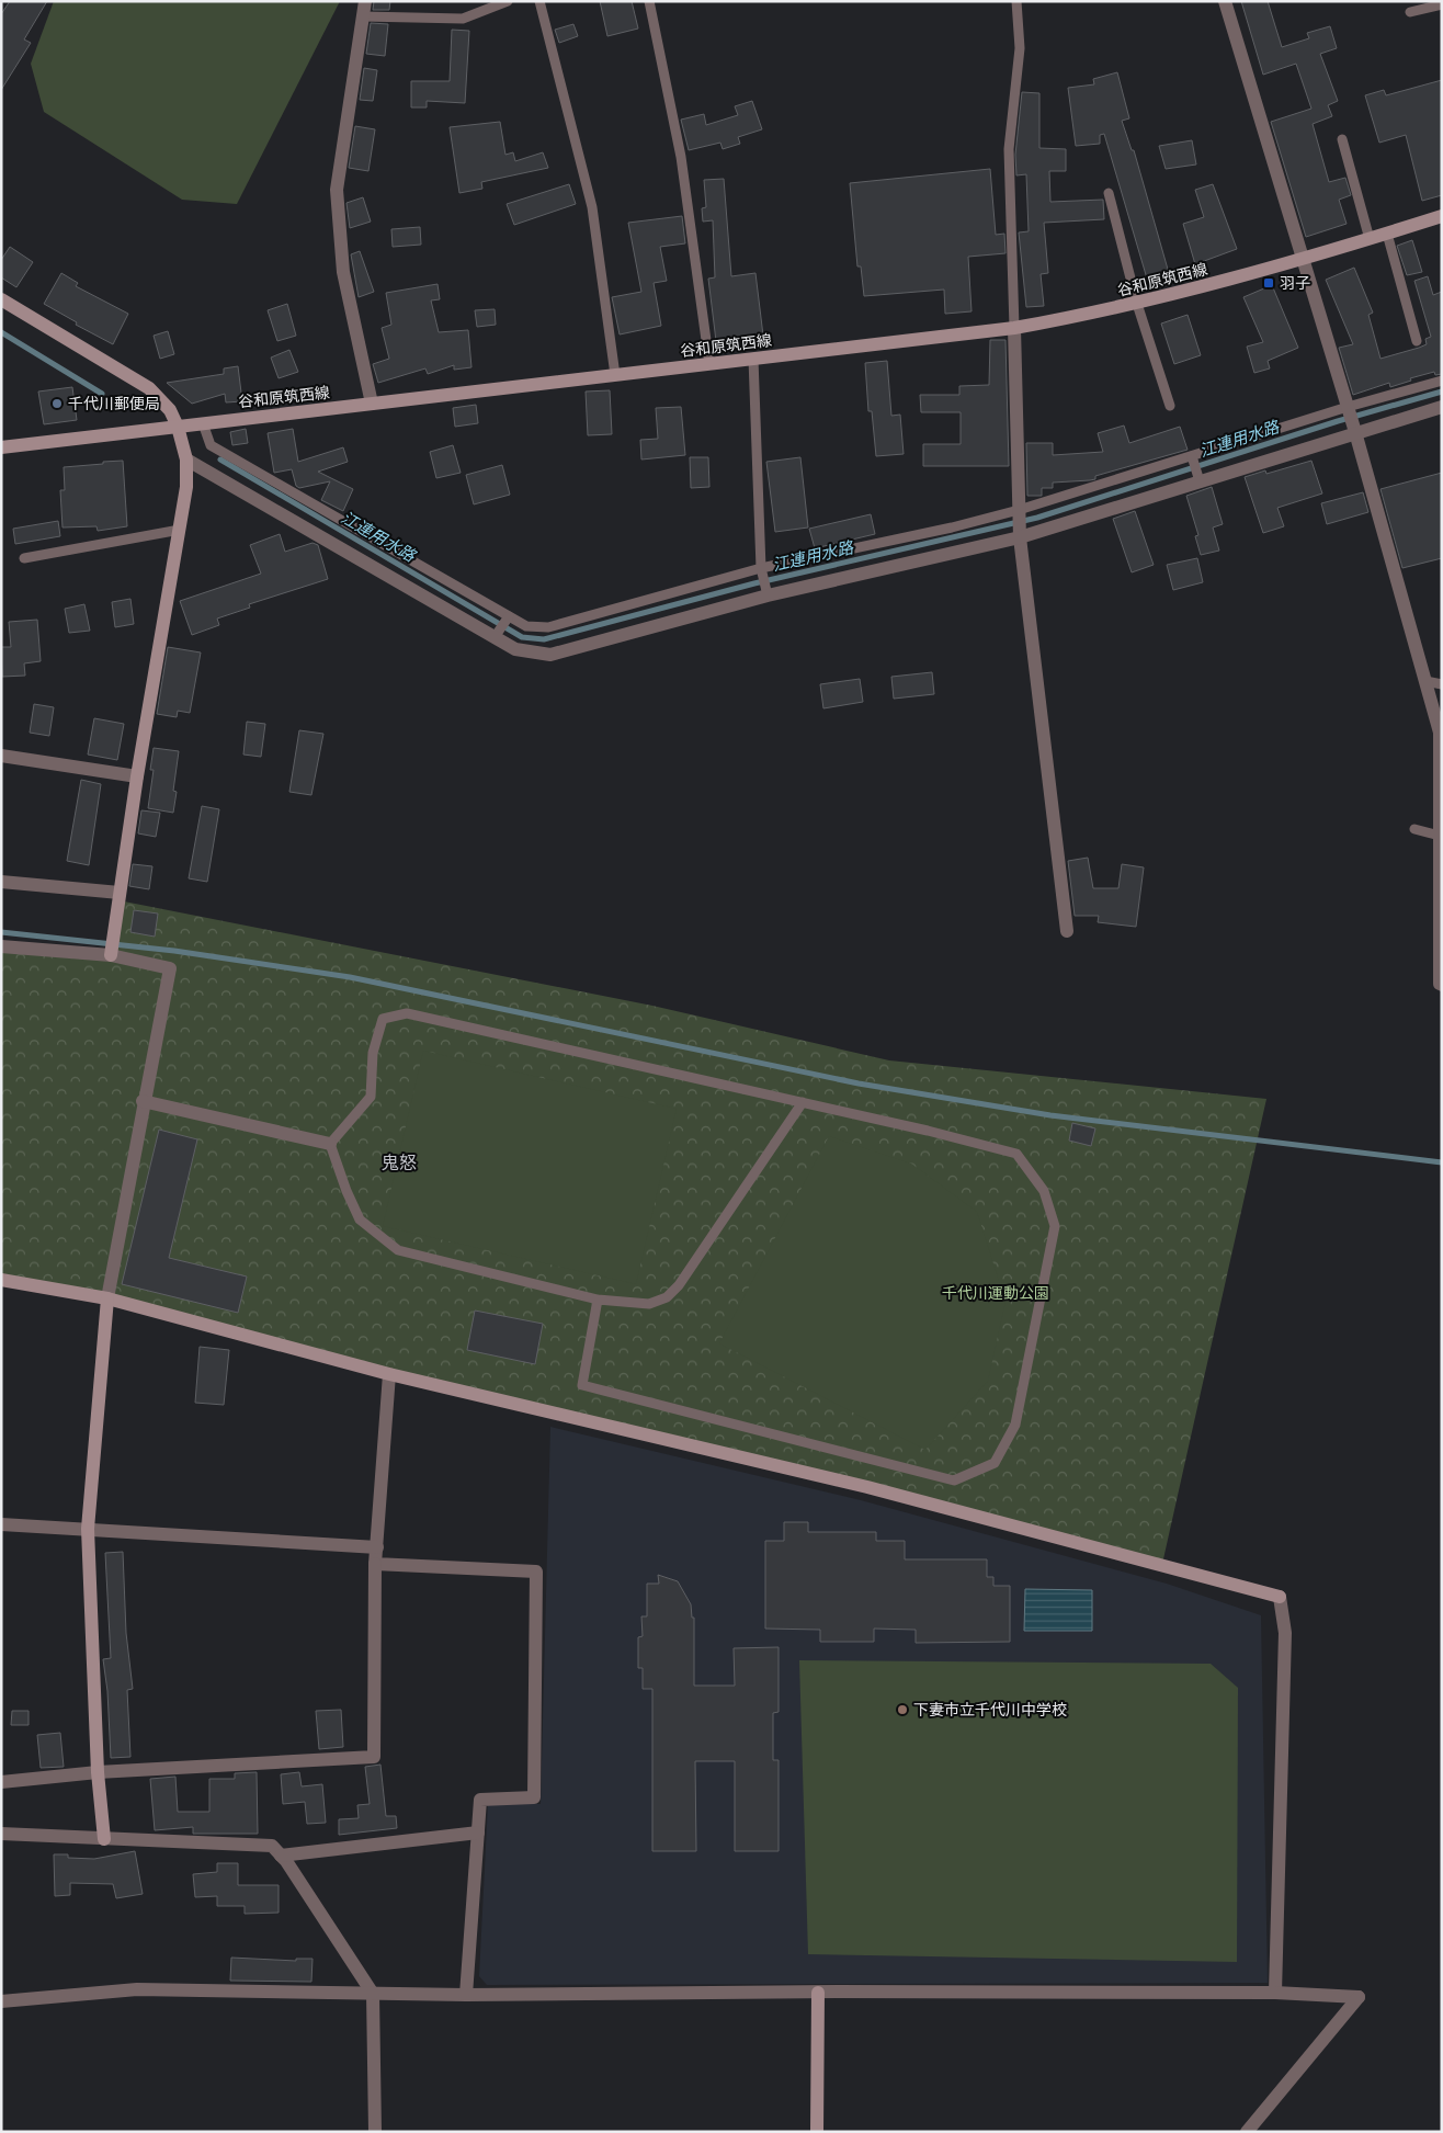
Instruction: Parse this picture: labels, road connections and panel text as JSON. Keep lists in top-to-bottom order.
{
  "streets": {
    "street": ["谷和原筑西線"]
  },
  "districts": ["鬼怒"],
  "water": ["江連用水路"],
  "parks": ["千代川運動公園"],
  "places": {
    "transit": ["羽子"],
    "other": ["千代川郵便局", "下妻市立千代川中学校"]
  }
}
